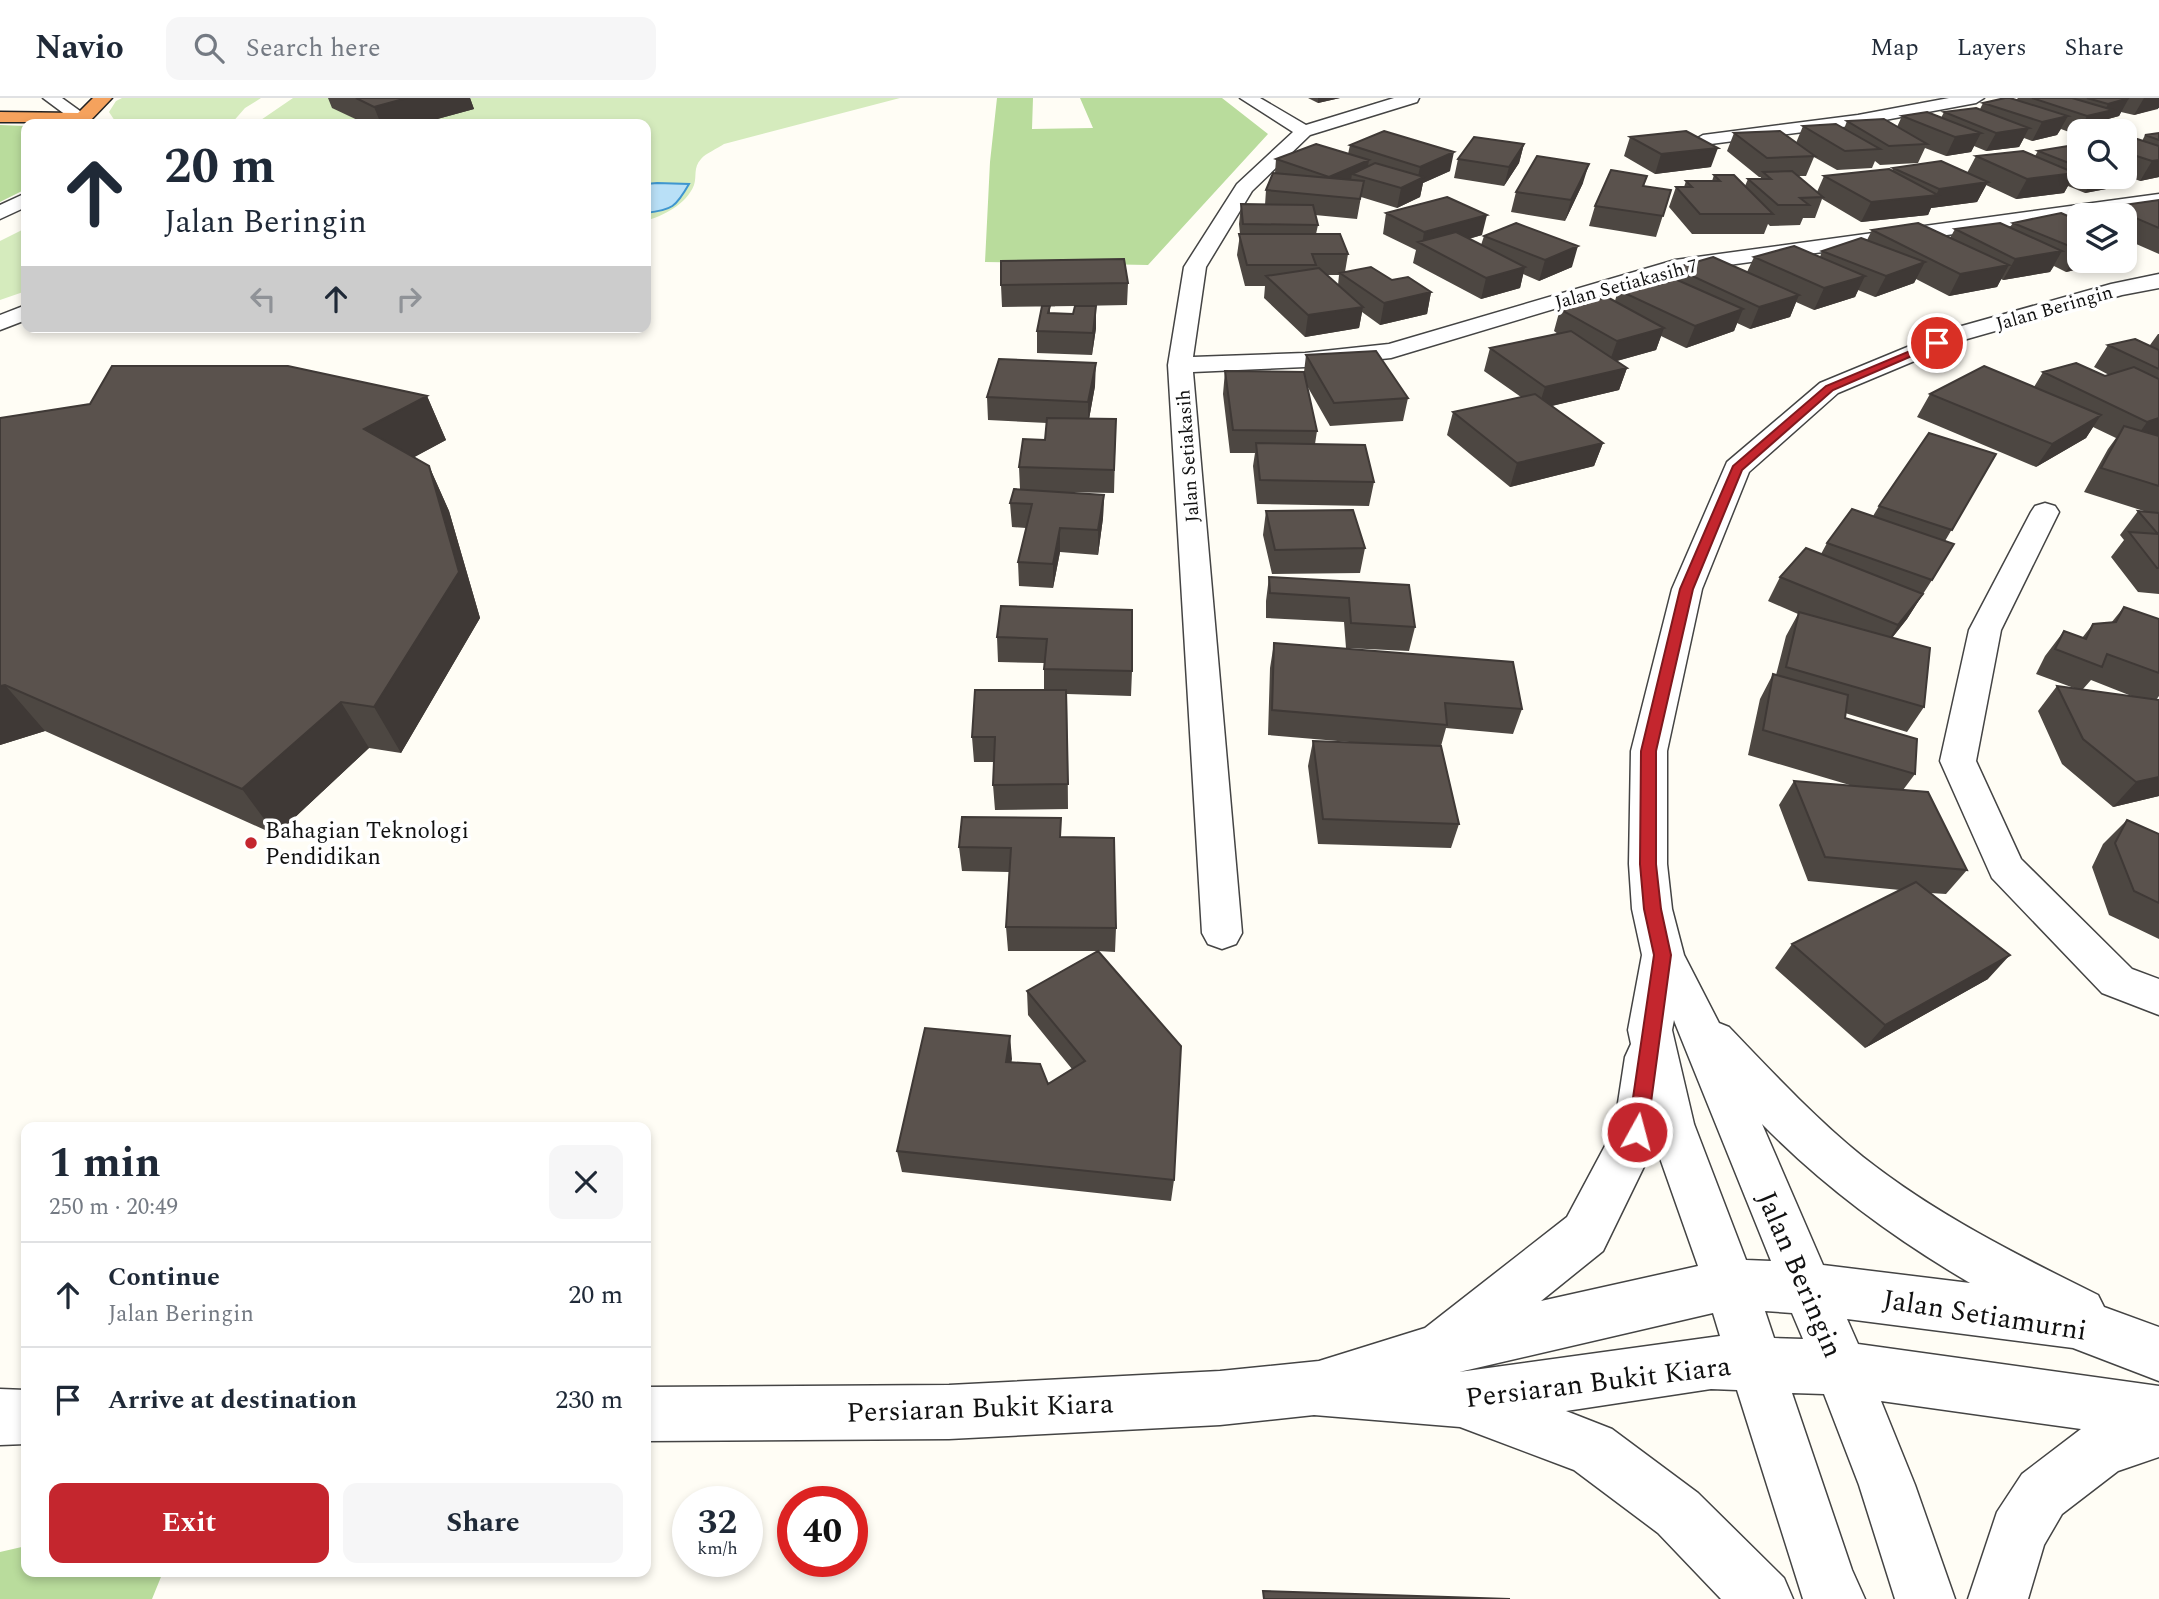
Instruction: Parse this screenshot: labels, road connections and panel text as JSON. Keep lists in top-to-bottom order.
{
  "streets": {
    "street": [
      "Jalan Setiakasih 7",
      "Jalan Beringin",
      "Jalan Setiakasih",
      "Jalan Setiamurni",
      "Persiaran Bukit Kiara"
    ]
  },
  "crossings": [
    ["Jalan Setiakasih 7", "Jalan Setiakasih"],
    ["Jalan Beringin", "Jalan Setiamurni"],
    ["Jalan Beringin", "Persiaran Bukit Kiara"],
    ["Jalan Setiamurni", "Persiaran Bukit Kiara"]
  ],
  "places": ["Bahagian Teknologi Pendidikan"],
  "page": {
    "header": "Navio",
    "search": "Search here",
    "nav": ["Map", "Layers", "Share"],
    "turn": ["20 m", "Jalan Beringin"],
    "heading": ["1 min", "250 m · 20:49"],
    "list": [
      {
        "name": "Continue",
        "note": "Jalan Beringin",
        "value": "20 m"
      },
      {
        "name": "Arrive at destination",
        "value": "230 m"
      }
    ],
    "buttons": ["Exit", "Share"],
    "speed": "32 km/h",
    "limit": "40"
  }
}
